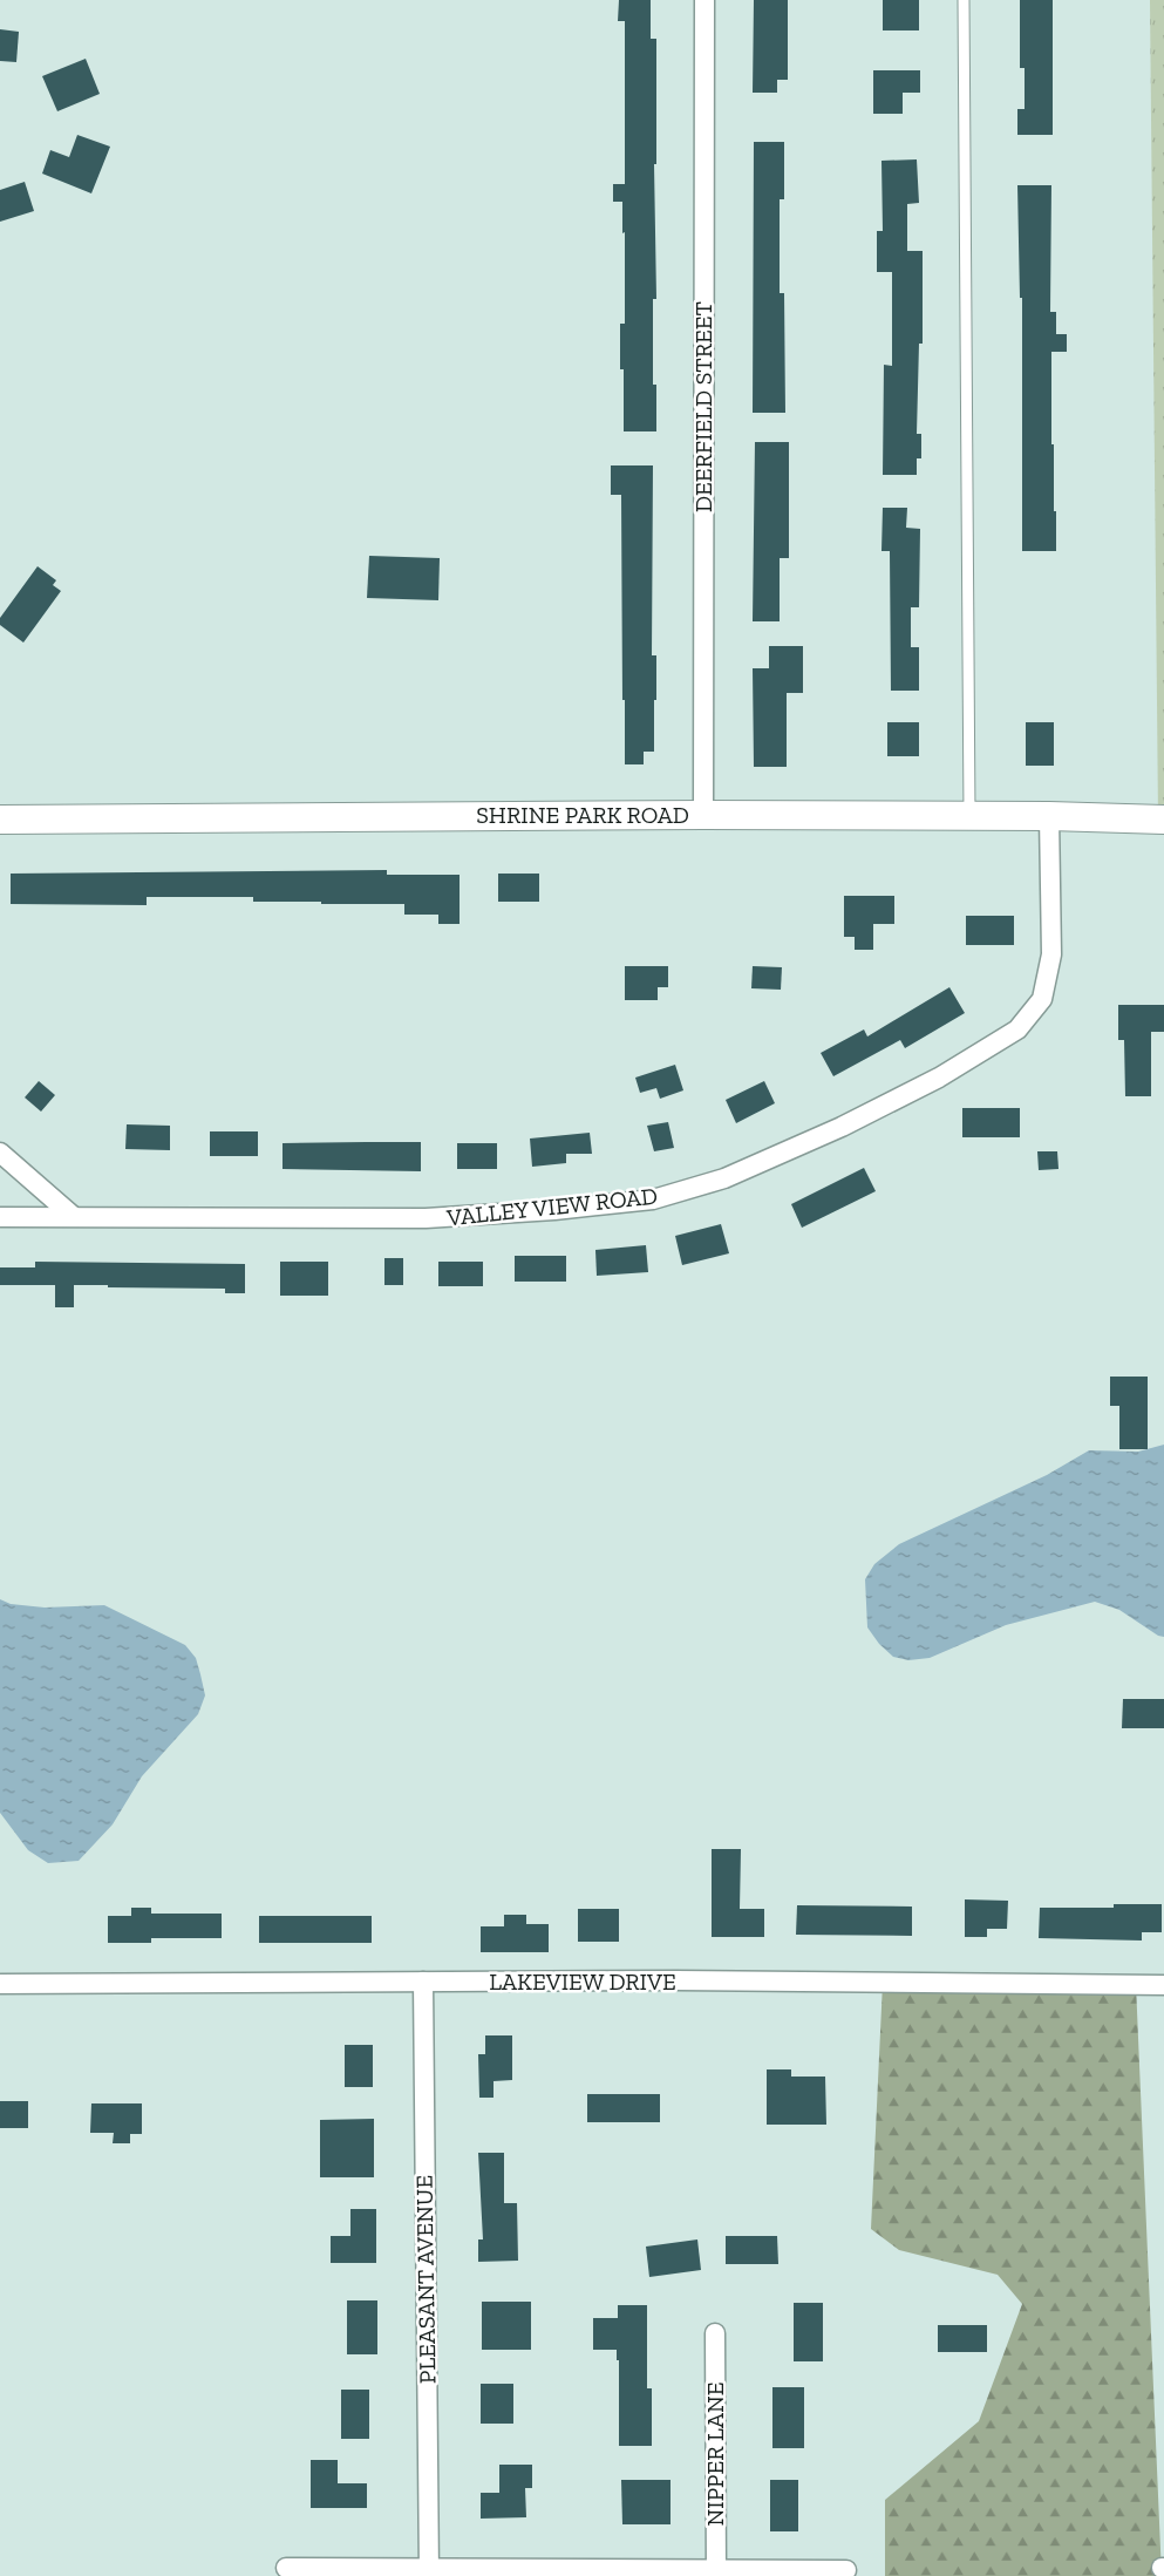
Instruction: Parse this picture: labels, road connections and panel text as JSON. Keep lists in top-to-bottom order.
{
  "streets": {
    "street": [
      "DEERFIELD STREET",
      "SHRINE PARK ROAD",
      "VALLEY VIEW ROAD",
      "LAKEVIEW DRIVE",
      "PLEASANT AVENUE",
      "NIPPER LANE"
    ]
  },
  "crossings": [
    ["DEERFIELD STREET", "SHRINE PARK ROAD"],
    ["SHRINE PARK ROAD", "VALLEY VIEW ROAD"],
    ["LAKEVIEW DRIVE", "PLEASANT AVENUE"]
  ]
}
